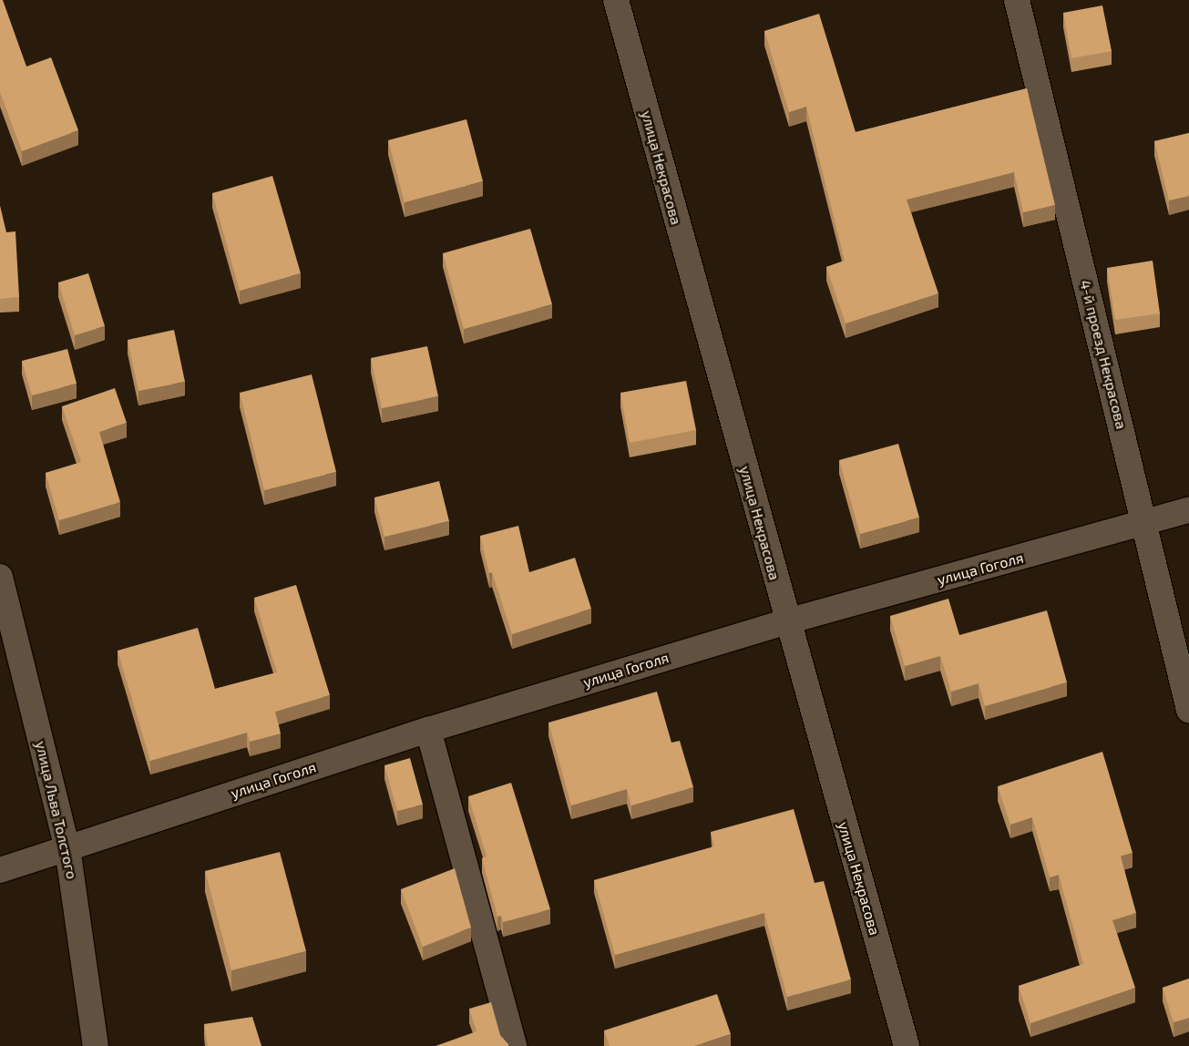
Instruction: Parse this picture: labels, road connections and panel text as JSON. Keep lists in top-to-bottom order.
{
  "streets": {
    "street": [
      "улица Некрасова",
      "4-й проезд Некрасова",
      "улица Гоголя",
      "улица Льва Толстого"
    ]
  },
  "crossings": [
    ["улица Некрасова", "улица Гоголя"],
    ["4-й проезд Некрасова", "улица Гоголя"],
    ["улица Гоголя", "улица Льва Толстого"]
  ]
}
